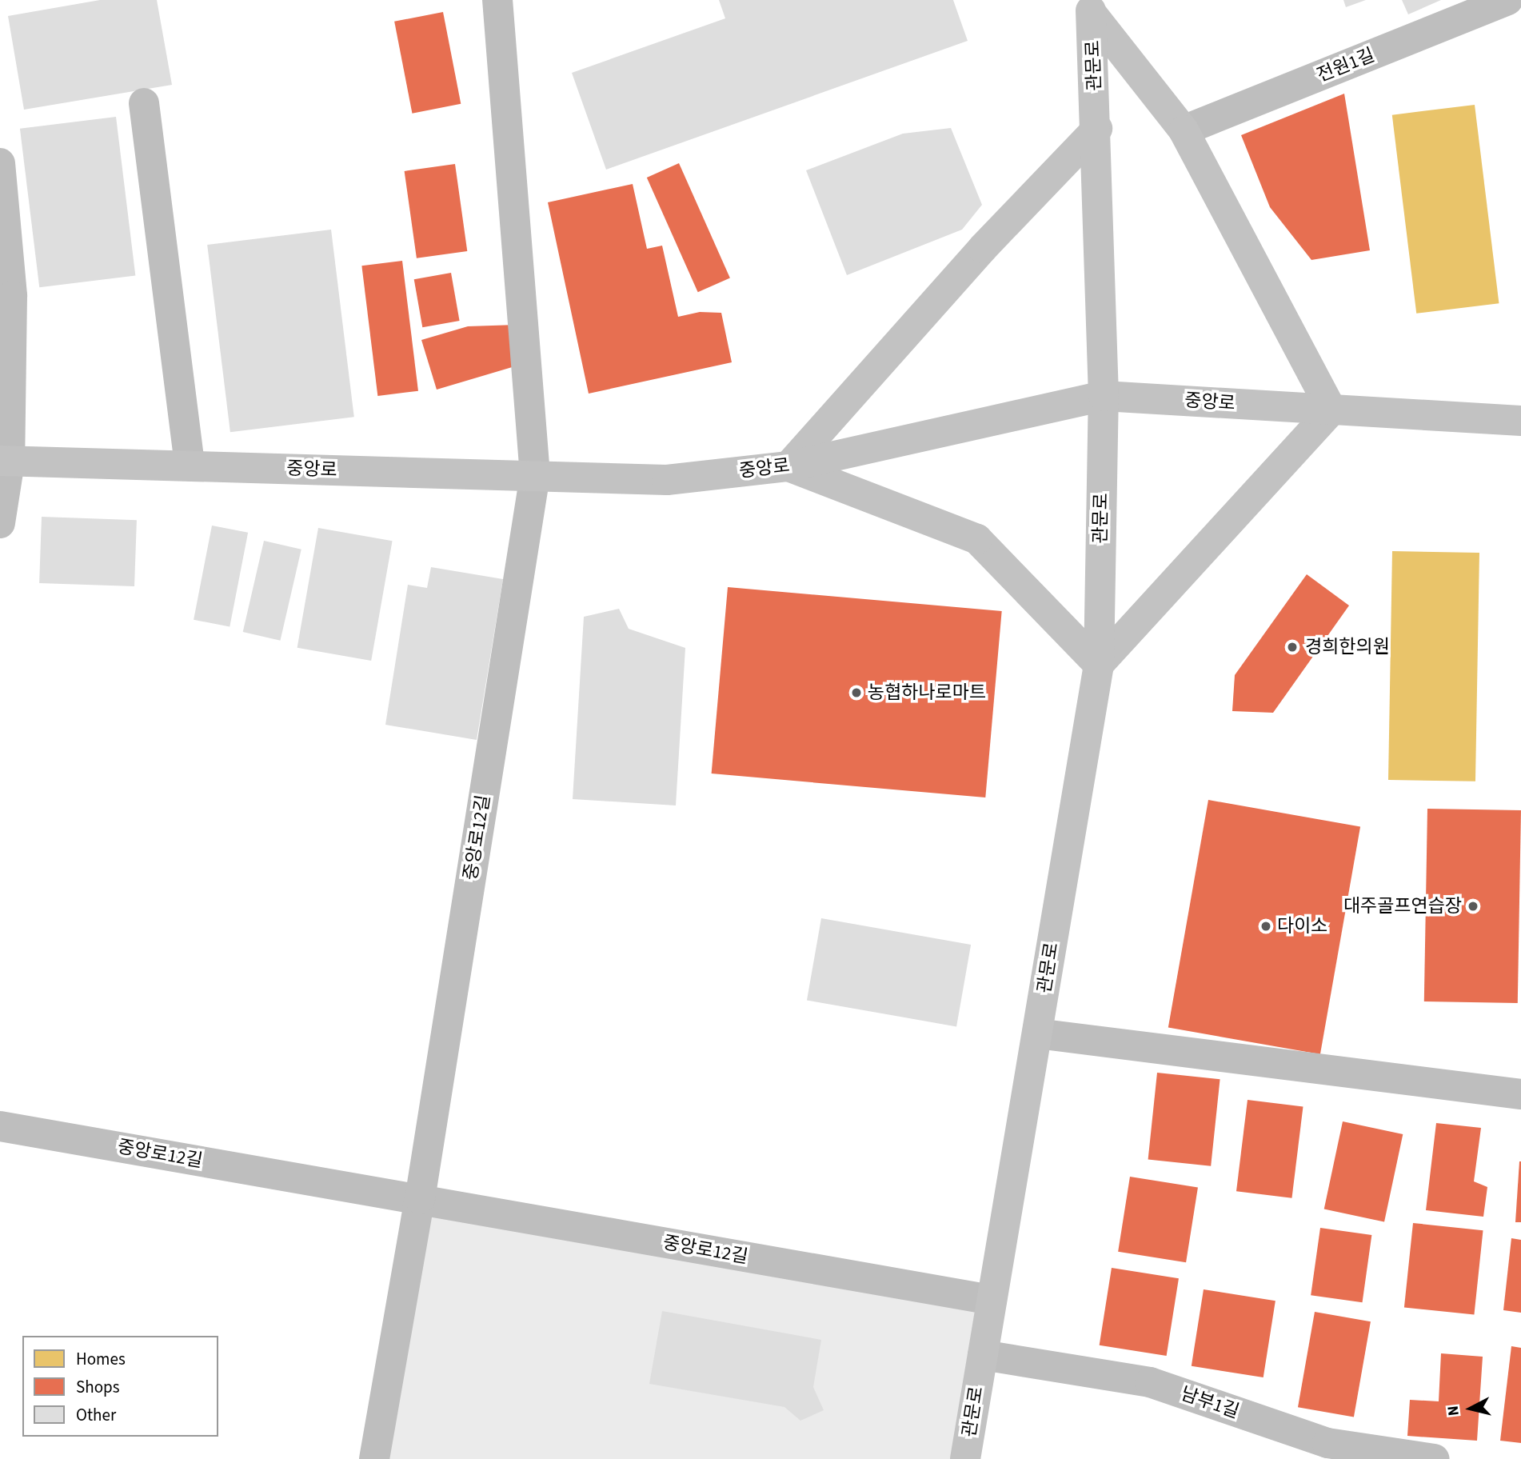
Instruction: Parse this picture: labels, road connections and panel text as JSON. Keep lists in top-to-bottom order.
{
  "streets": {
    "street": [
      "관문로",
      "전원1길",
      "중앙로",
      "중앙로12길",
      "남부1길"
    ]
  },
  "crossings": [
    ["관문로", "중앙로"],
    ["관문로", "중앙로12길"],
    ["관문로", "남부1길"],
    ["중앙로", "중앙로12길"]
  ],
  "places": [
    "경희한의원",
    "농협하나로마트",
    "대주골프연습장",
    "다이소"
  ],
  "legend": ["Homes", "Shops", "Other"],
  "north": "left"
}
